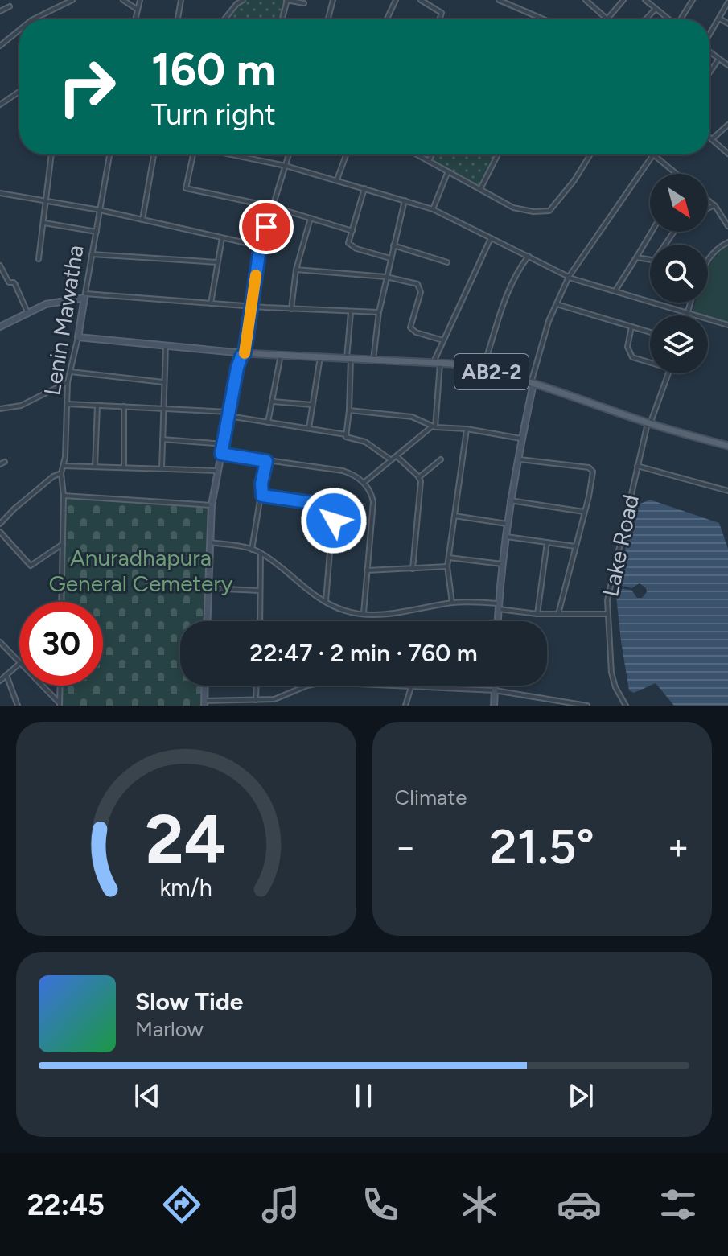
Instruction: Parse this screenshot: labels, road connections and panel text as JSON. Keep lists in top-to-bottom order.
{
  "streets": {
    "main road": ["Lenin Mawatha", "AB2-2"],
    "street": ["Lake Road"]
  },
  "crossings": [
    ["AB2-2", "Lake Road"]
  ],
  "parks": ["Anuradhapura General Cemetery"],
  "north": "bottom right",
  "page": {
    "turn": ["160 m", "Turn right"],
    "limit": "30",
    "trip": "22:47 · 2 min · 760 m",
    "tile": "Climate",
    "heat": ["−", "21.5°", "+"],
    "song": ["Slow Tide", "Marlow"],
    "tabs": "22:45",
    "gauge": ["24", "km/h"]
  }
}
